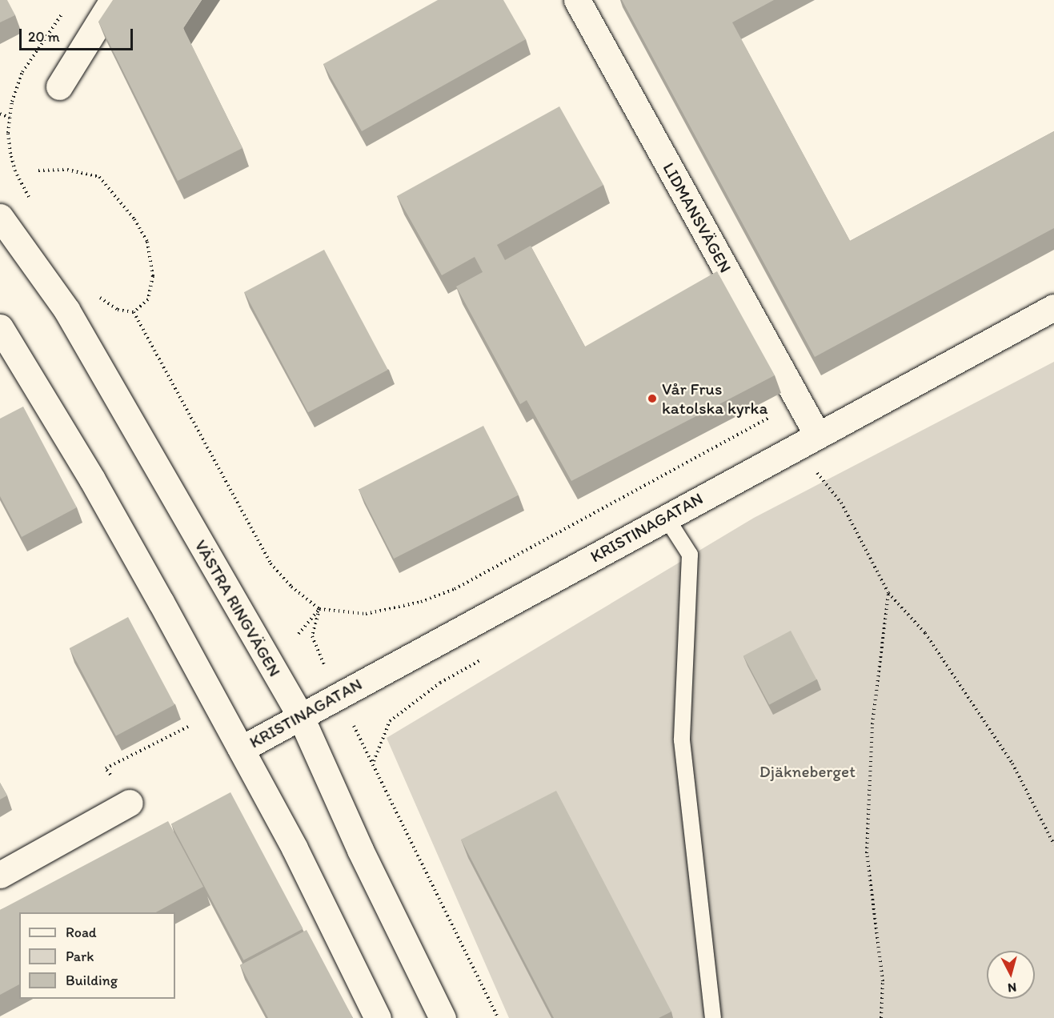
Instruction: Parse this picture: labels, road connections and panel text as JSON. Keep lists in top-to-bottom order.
{
  "streets": {
    "main road": ["LIDMANSVÄGEN", "KRISTINAGATAN", "VÄSTRA RINGVÄGEN"]
  },
  "crossings": [
    ["LIDMANSVÄGEN", "KRISTINAGATAN"],
    ["KRISTINAGATAN", "VÄSTRA RINGVÄGEN"]
  ],
  "parks": ["Djäkneberget"],
  "places": ["Vår Frus katolska kyrka"],
  "legend": ["Road", "Park", "Building"],
  "scale_bar": "20 m",
  "north": "bottom"
}
